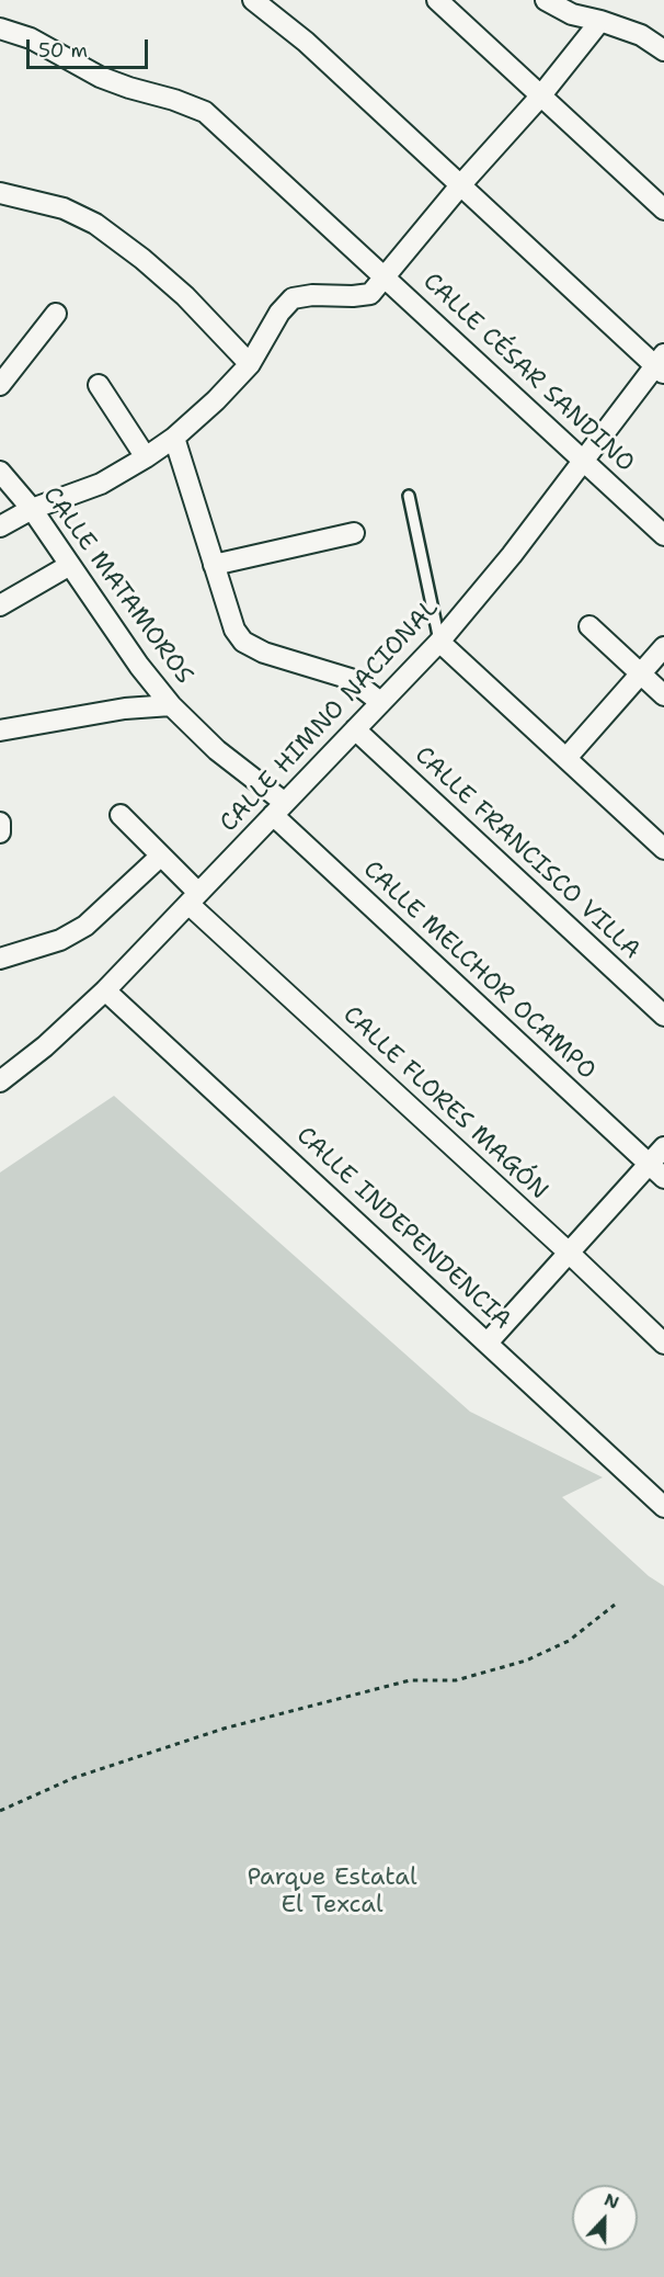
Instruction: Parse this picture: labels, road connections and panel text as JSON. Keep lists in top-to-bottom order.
{
  "streets": {
    "street": [
      "CALLE CÉSAR SANDINO",
      "CALLE MATAMOROS",
      "CALLE HIMNO NACIONAL",
      "CALLE FRANCISCO VILLA",
      "CALLE MELCHOR OCAMPO",
      "CALLE FLORES MAGÓN",
      "CALLE INDEPENDENCIA"
    ]
  },
  "crossings": [
    ["CALLE CÉSAR SANDINO", "CALLE HIMNO NACIONAL"],
    ["CALLE MATAMOROS", "CALLE HIMNO NACIONAL"],
    ["CALLE MATAMOROS", "CALLE MELCHOR OCAMPO"],
    ["CALLE HIMNO NACIONAL", "CALLE FRANCISCO VILLA"],
    ["CALLE HIMNO NACIONAL", "CALLE MELCHOR OCAMPO"],
    ["CALLE HIMNO NACIONAL", "CALLE FLORES MAGÓN"],
    ["CALLE HIMNO NACIONAL", "CALLE INDEPENDENCIA"]
  ],
  "parks": ["Parque Estatal El Texcal"],
  "scale_bar": "50 m",
  "north": "top"
}
